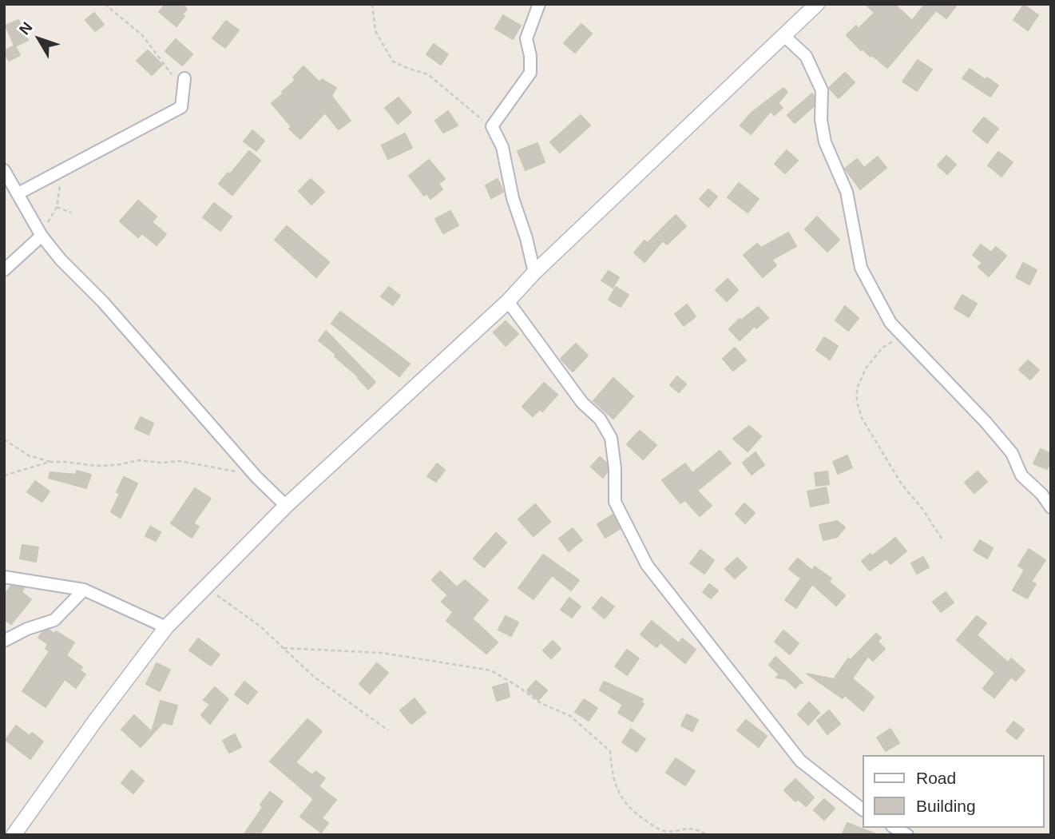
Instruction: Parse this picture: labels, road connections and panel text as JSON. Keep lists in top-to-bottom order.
{
  "legend": ["Road", "Building"],
  "north": "top left"
}
